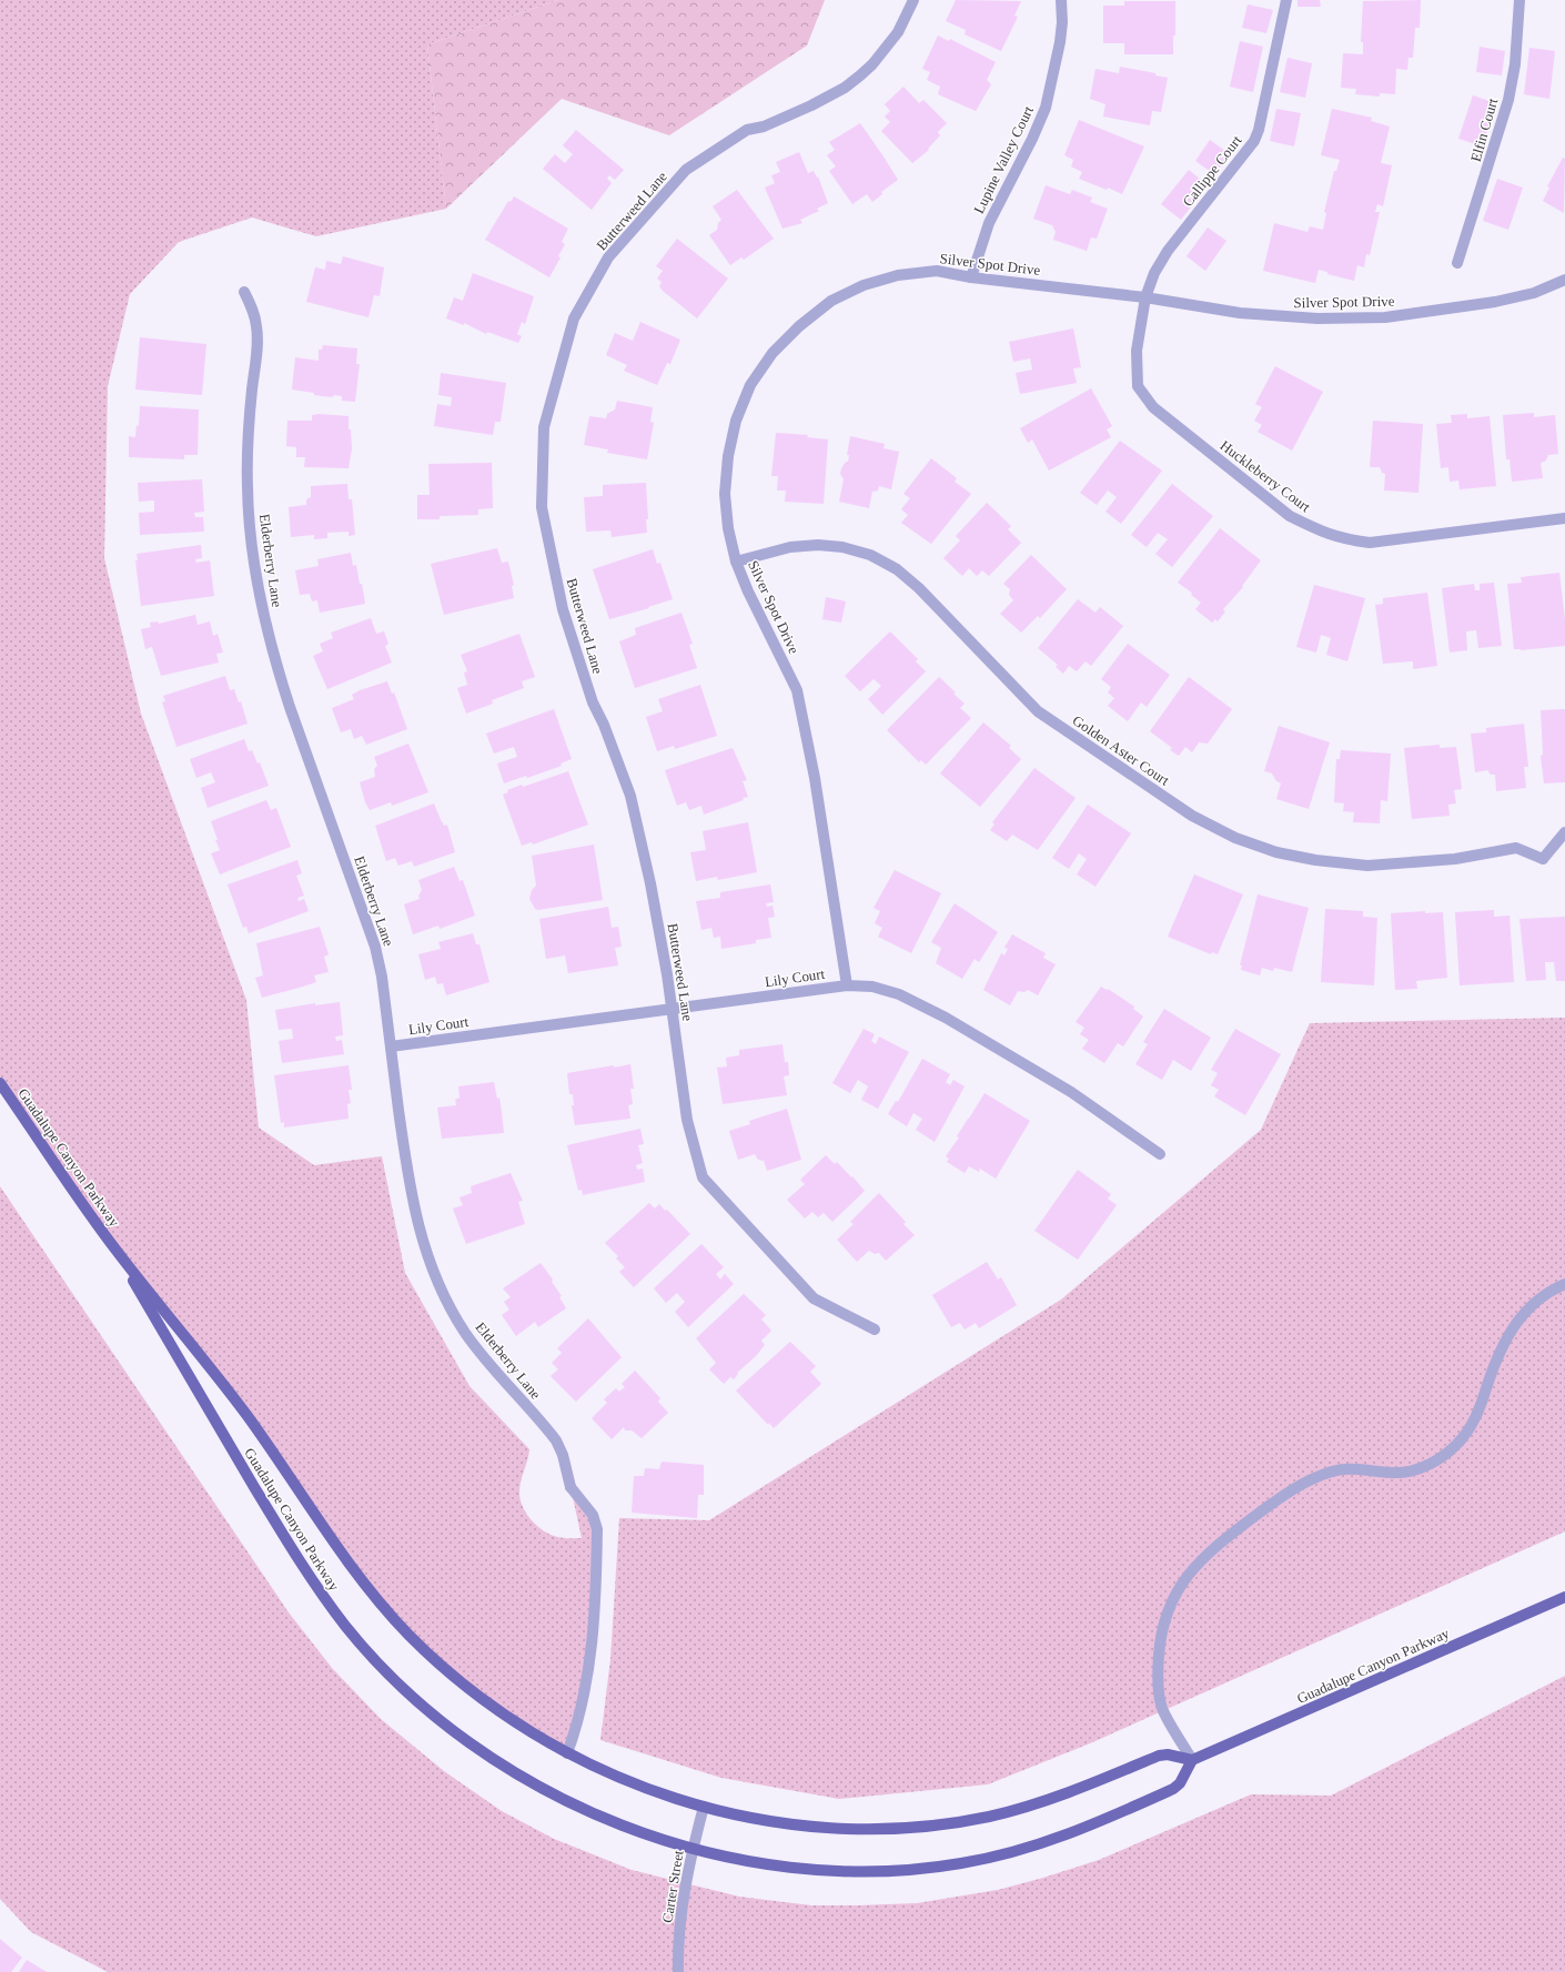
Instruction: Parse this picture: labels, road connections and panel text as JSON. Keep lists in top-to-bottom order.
{
  "streets": {
    "main road": ["Guadalupe Canyon Parkway"],
    "street": [
      "Elfin Court",
      "Lupine Valley Court",
      "Callippe Court",
      "Butterweed Lane",
      "Silver Spot Drive",
      "Huckleberry Court",
      "Elderberry Lane",
      "Golden Aster Court",
      "Lily Court",
      "Carter Street"
    ]
  },
  "crossings": [
    ["Lupine Valley Court", "Silver Spot Drive"],
    ["Callippe Court", "Silver Spot Drive"],
    ["Callippe Court", "Huckleberry Court"],
    ["Butterweed Lane", "Lily Court"],
    ["Silver Spot Drive", "Huckleberry Court"],
    ["Silver Spot Drive", "Golden Aster Court"],
    ["Silver Spot Drive", "Lily Court"],
    ["Elderberry Lane", "Lily Court"],
    ["Elderberry Lane", "Guadalupe Canyon Parkway"],
    ["Guadalupe Canyon Parkway", "Carter Street"]
  ]
}
